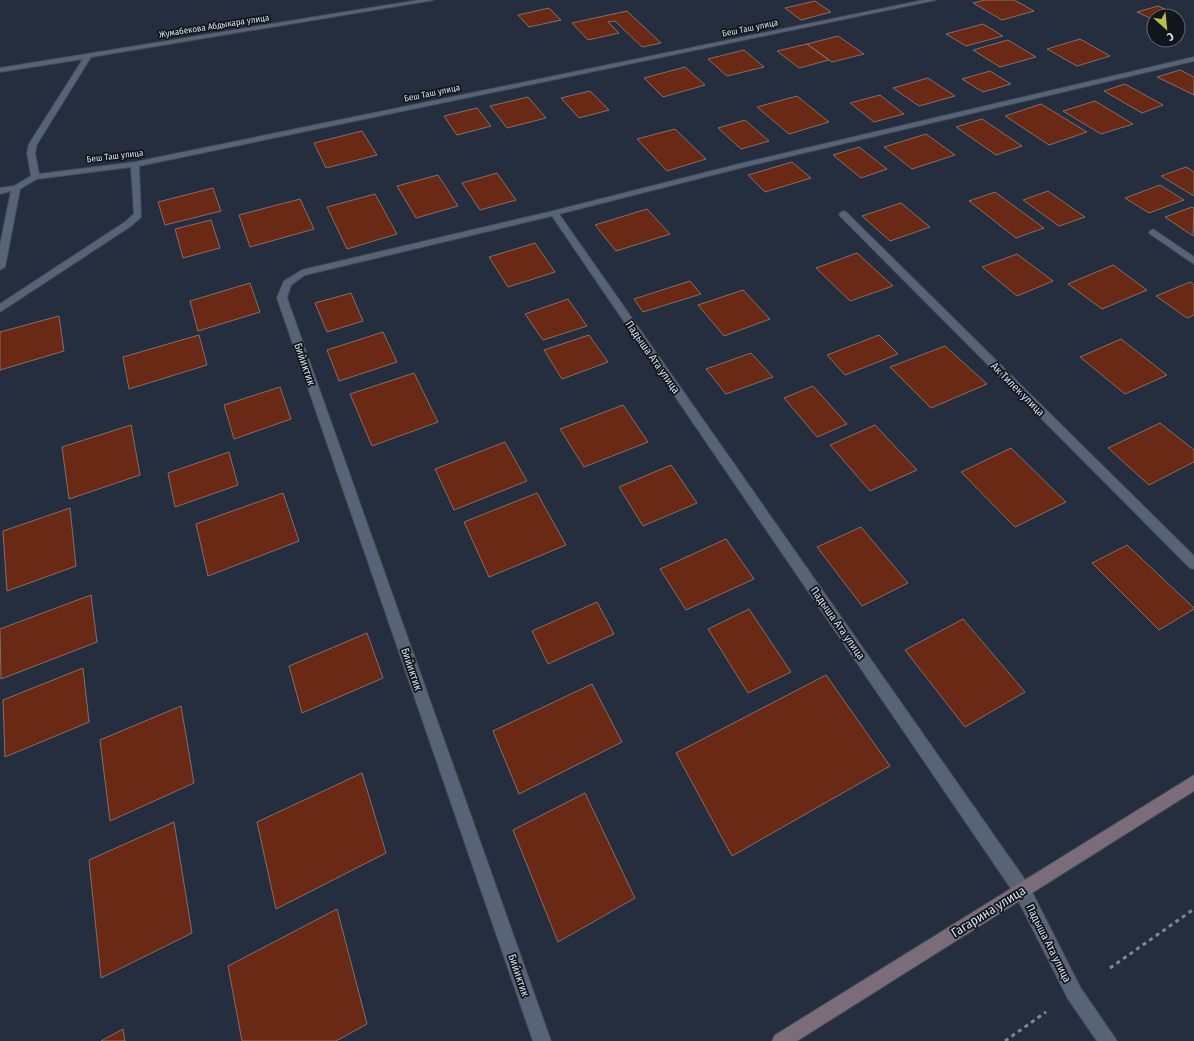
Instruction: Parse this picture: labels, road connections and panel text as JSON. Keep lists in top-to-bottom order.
{
  "streets": {
    "main road": ["Гагарина улица"],
    "street": [
      "Жумабекова Абдыкара улица",
      "Беш Таш улица",
      "Падыша Ата улица",
      "Бийиктик",
      "Ак Тилек улица"
    ]
  },
  "crossings": [
    ["Падыша Ата улица", "Бийиктик"],
    ["Падыша Ата улица", "Гагарина улица"]
  ],
  "north": "bottom right"
}
